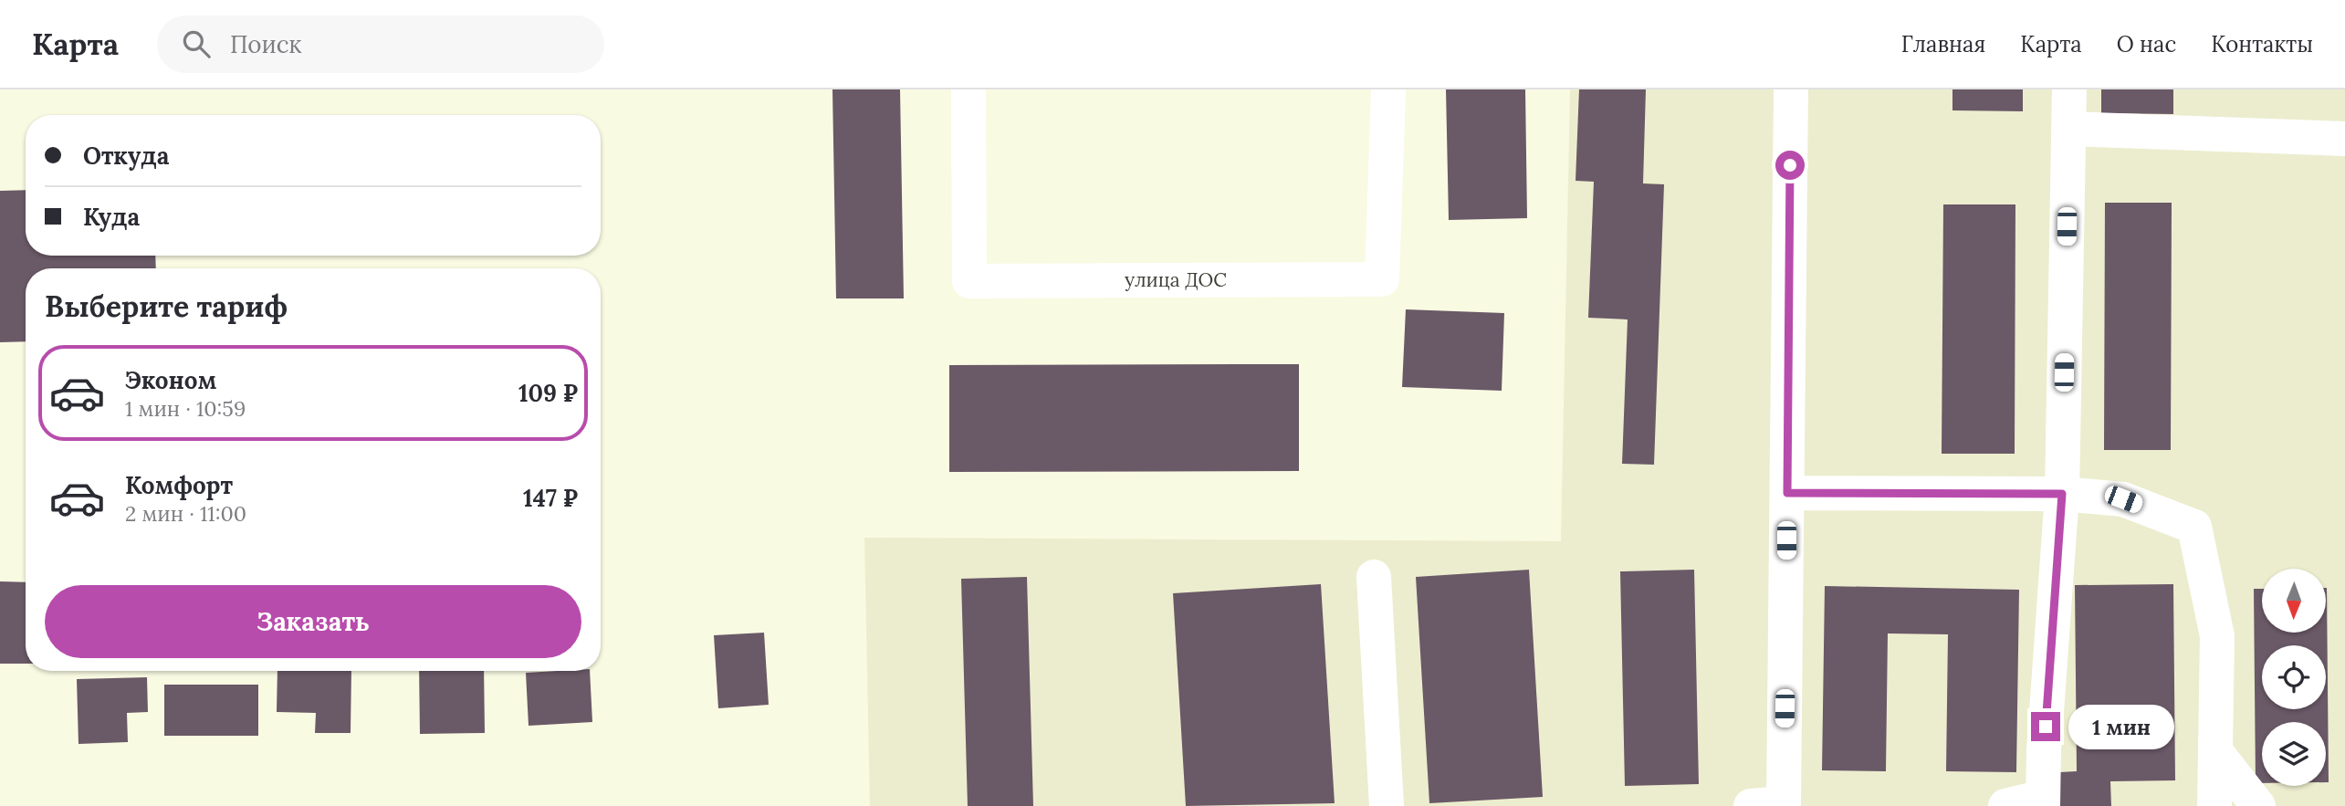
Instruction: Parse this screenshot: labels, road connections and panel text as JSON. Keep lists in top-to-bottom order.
{
  "streets": {
    "lane": ["улица ДОС"]
  },
  "north": "bottom",
  "page": {
    "header": "Карта",
    "search": "Поиск",
    "nav": [
      "Главная",
      "Карта",
      "О нас",
      "Контакты"
    ],
    "banner": ["Откуда", "Куда"],
    "heading": "Выберите тариф",
    "list": [
      {
        "name": "Эконом",
        "note": "1 мин · 10:59",
        "value": "109 ₽"
      },
      {
        "name": "Комфорт",
        "note": "2 мин · 11:00",
        "value": "147 ₽"
      }
    ],
    "buttons": "Заказать",
    "bubble": "1 мин"
  }
}
